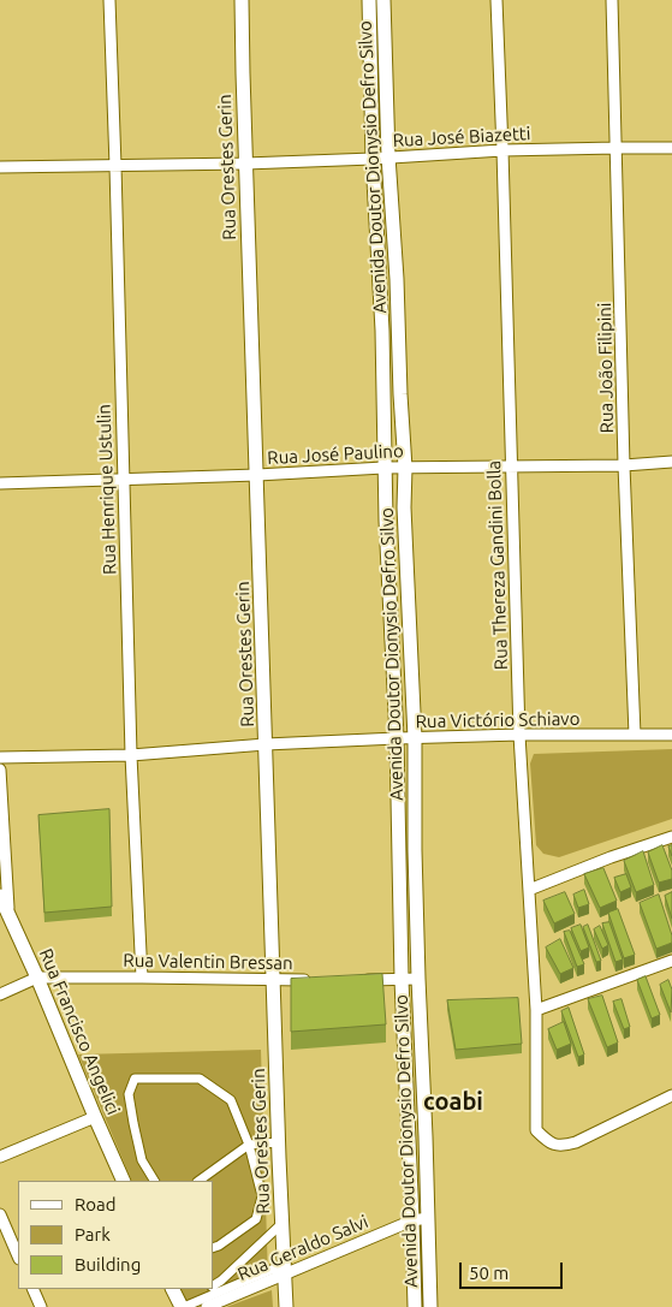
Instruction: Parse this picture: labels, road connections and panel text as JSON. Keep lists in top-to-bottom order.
{
  "streets": {
    "street": [
      "Rua José Biazetti",
      "Rua Orestes Gerin",
      "Avenida Doutor Dionysio Defro Silvo",
      "Rua João Filipini",
      "Rua José Paulino",
      "Rua Henrique Ustulin",
      "Rua Thereza Gandini Bolla",
      "Rua Victório Schiavo",
      "Rua Valentin Bressan",
      "Rua Francisco Angelici",
      "Rua Geraldo Salvi"
    ]
  },
  "crossings": [
    ["Rua José Biazetti", "Rua Orestes Gerin"],
    ["Rua José Biazetti", "Avenida Doutor Dionysio Defro Silvo"],
    ["Rua José Biazetti", "Rua João Filipini"],
    ["Rua José Biazetti", "Rua Henrique Ustulin"],
    ["Rua José Biazetti", "Rua Thereza Gandini Bolla"],
    ["Rua Orestes Gerin", "Rua José Paulino"],
    ["Rua Orestes Gerin", "Rua Victório Schiavo"],
    ["Rua Orestes Gerin", "Rua Valentin Bressan"],
    ["Rua Orestes Gerin", "Rua Geraldo Salvi"],
    ["Avenida Doutor Dionysio Defro Silvo", "Rua José Paulino"],
    ["Avenida Doutor Dionysio Defro Silvo", "Rua Victório Schiavo"],
    ["Avenida Doutor Dionysio Defro Silvo", "Rua Geraldo Salvi"],
    ["Rua João Filipini", "Rua José Paulino"],
    ["Rua João Filipini", "Rua Victório Schiavo"],
    ["Rua José Paulino", "Rua Henrique Ustulin"],
    ["Rua José Paulino", "Rua Thereza Gandini Bolla"],
    ["Rua Henrique Ustulin", "Rua Victório Schiavo"],
    ["Rua Henrique Ustulin", "Rua Valentin Bressan"],
    ["Rua Thereza Gandini Bolla", "Rua Victório Schiavo"],
    ["Rua Valentin Bressan", "Rua Francisco Angelici"]
  ],
  "districts": ["coabi"],
  "legend": ["Road", "Park", "Building"],
  "scale_bar": "50 m"
}
